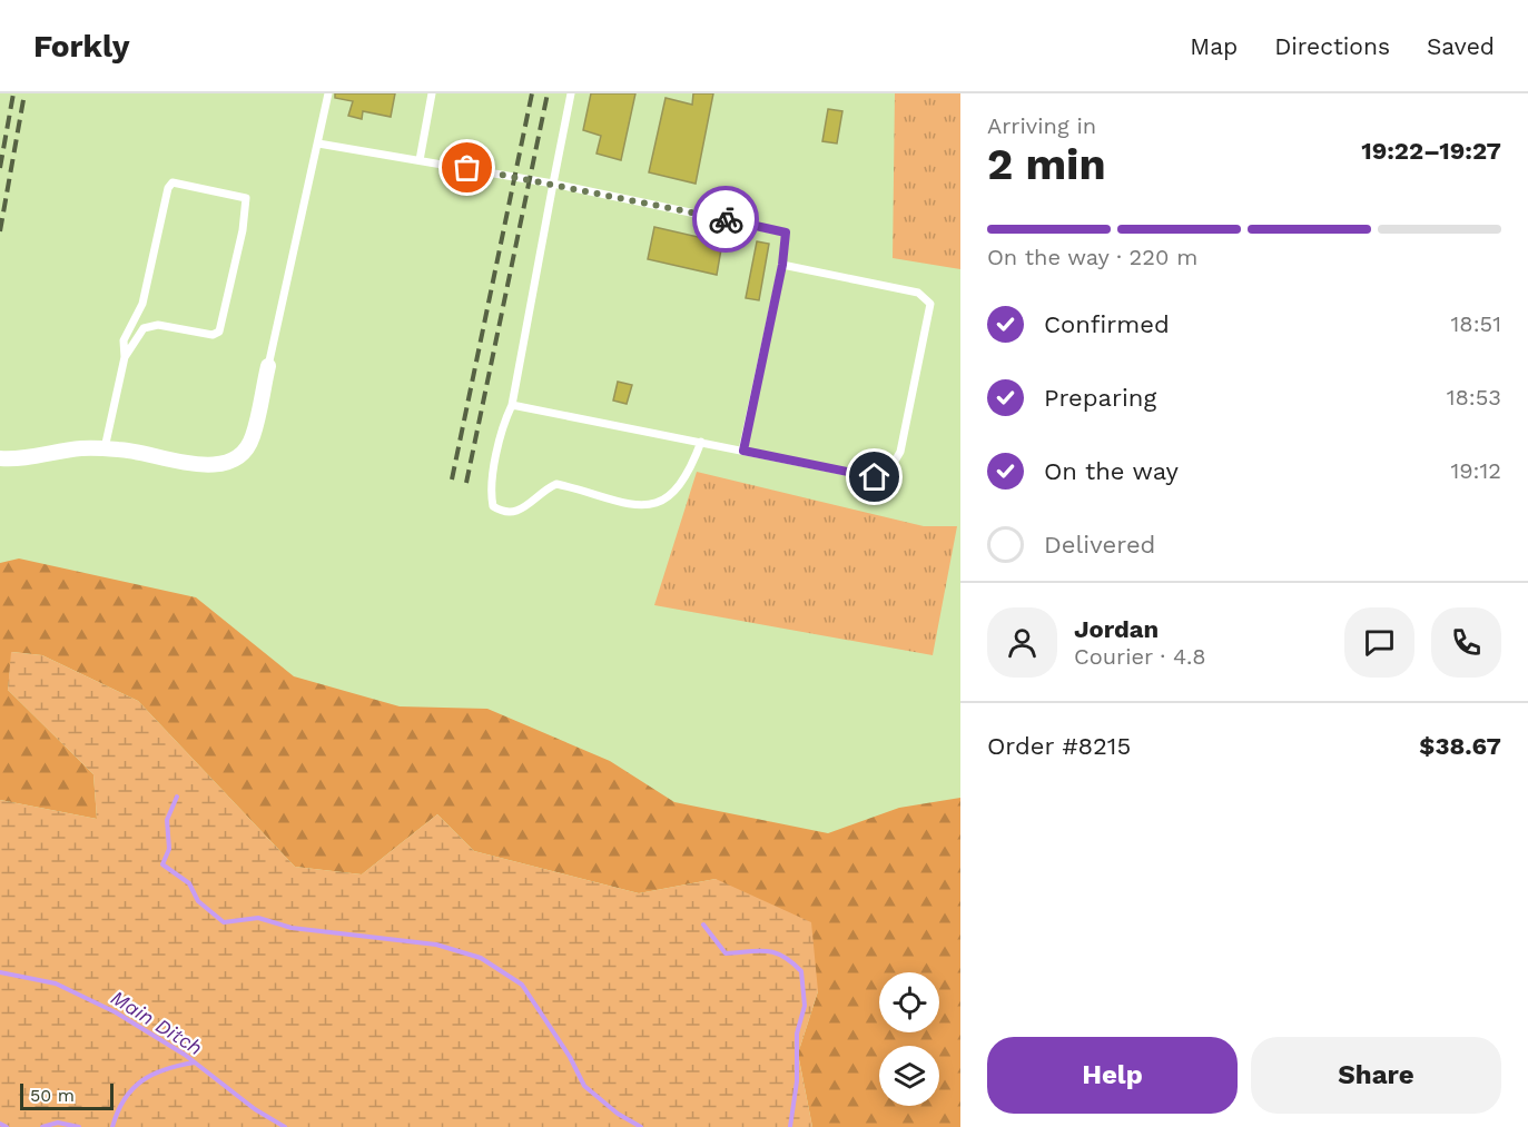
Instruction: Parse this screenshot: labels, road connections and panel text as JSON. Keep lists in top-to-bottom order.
{
  "water": ["Main Ditch"],
  "scale_bar": "50 m",
  "page": {
    "header": "Forkly",
    "nav": ["Map", "Directions", "Saved"],
    "heading": ["2 min", "Arriving in", "19:22–19:27"],
    "panel": [
      "Jordan",
      "Courier · 4.8",
      "Order #8215",
      "$38.67"
    ],
    "bar": "On the way · 220 m",
    "list": [
      ["Confirmed", "18:51"],
      ["Preparing", "18:53"],
      ["On the way", "19:12"],
      "Delivered"
    ],
    "buttons": ["Help", "Share"],
    "scale": "50 m"
  }
}
